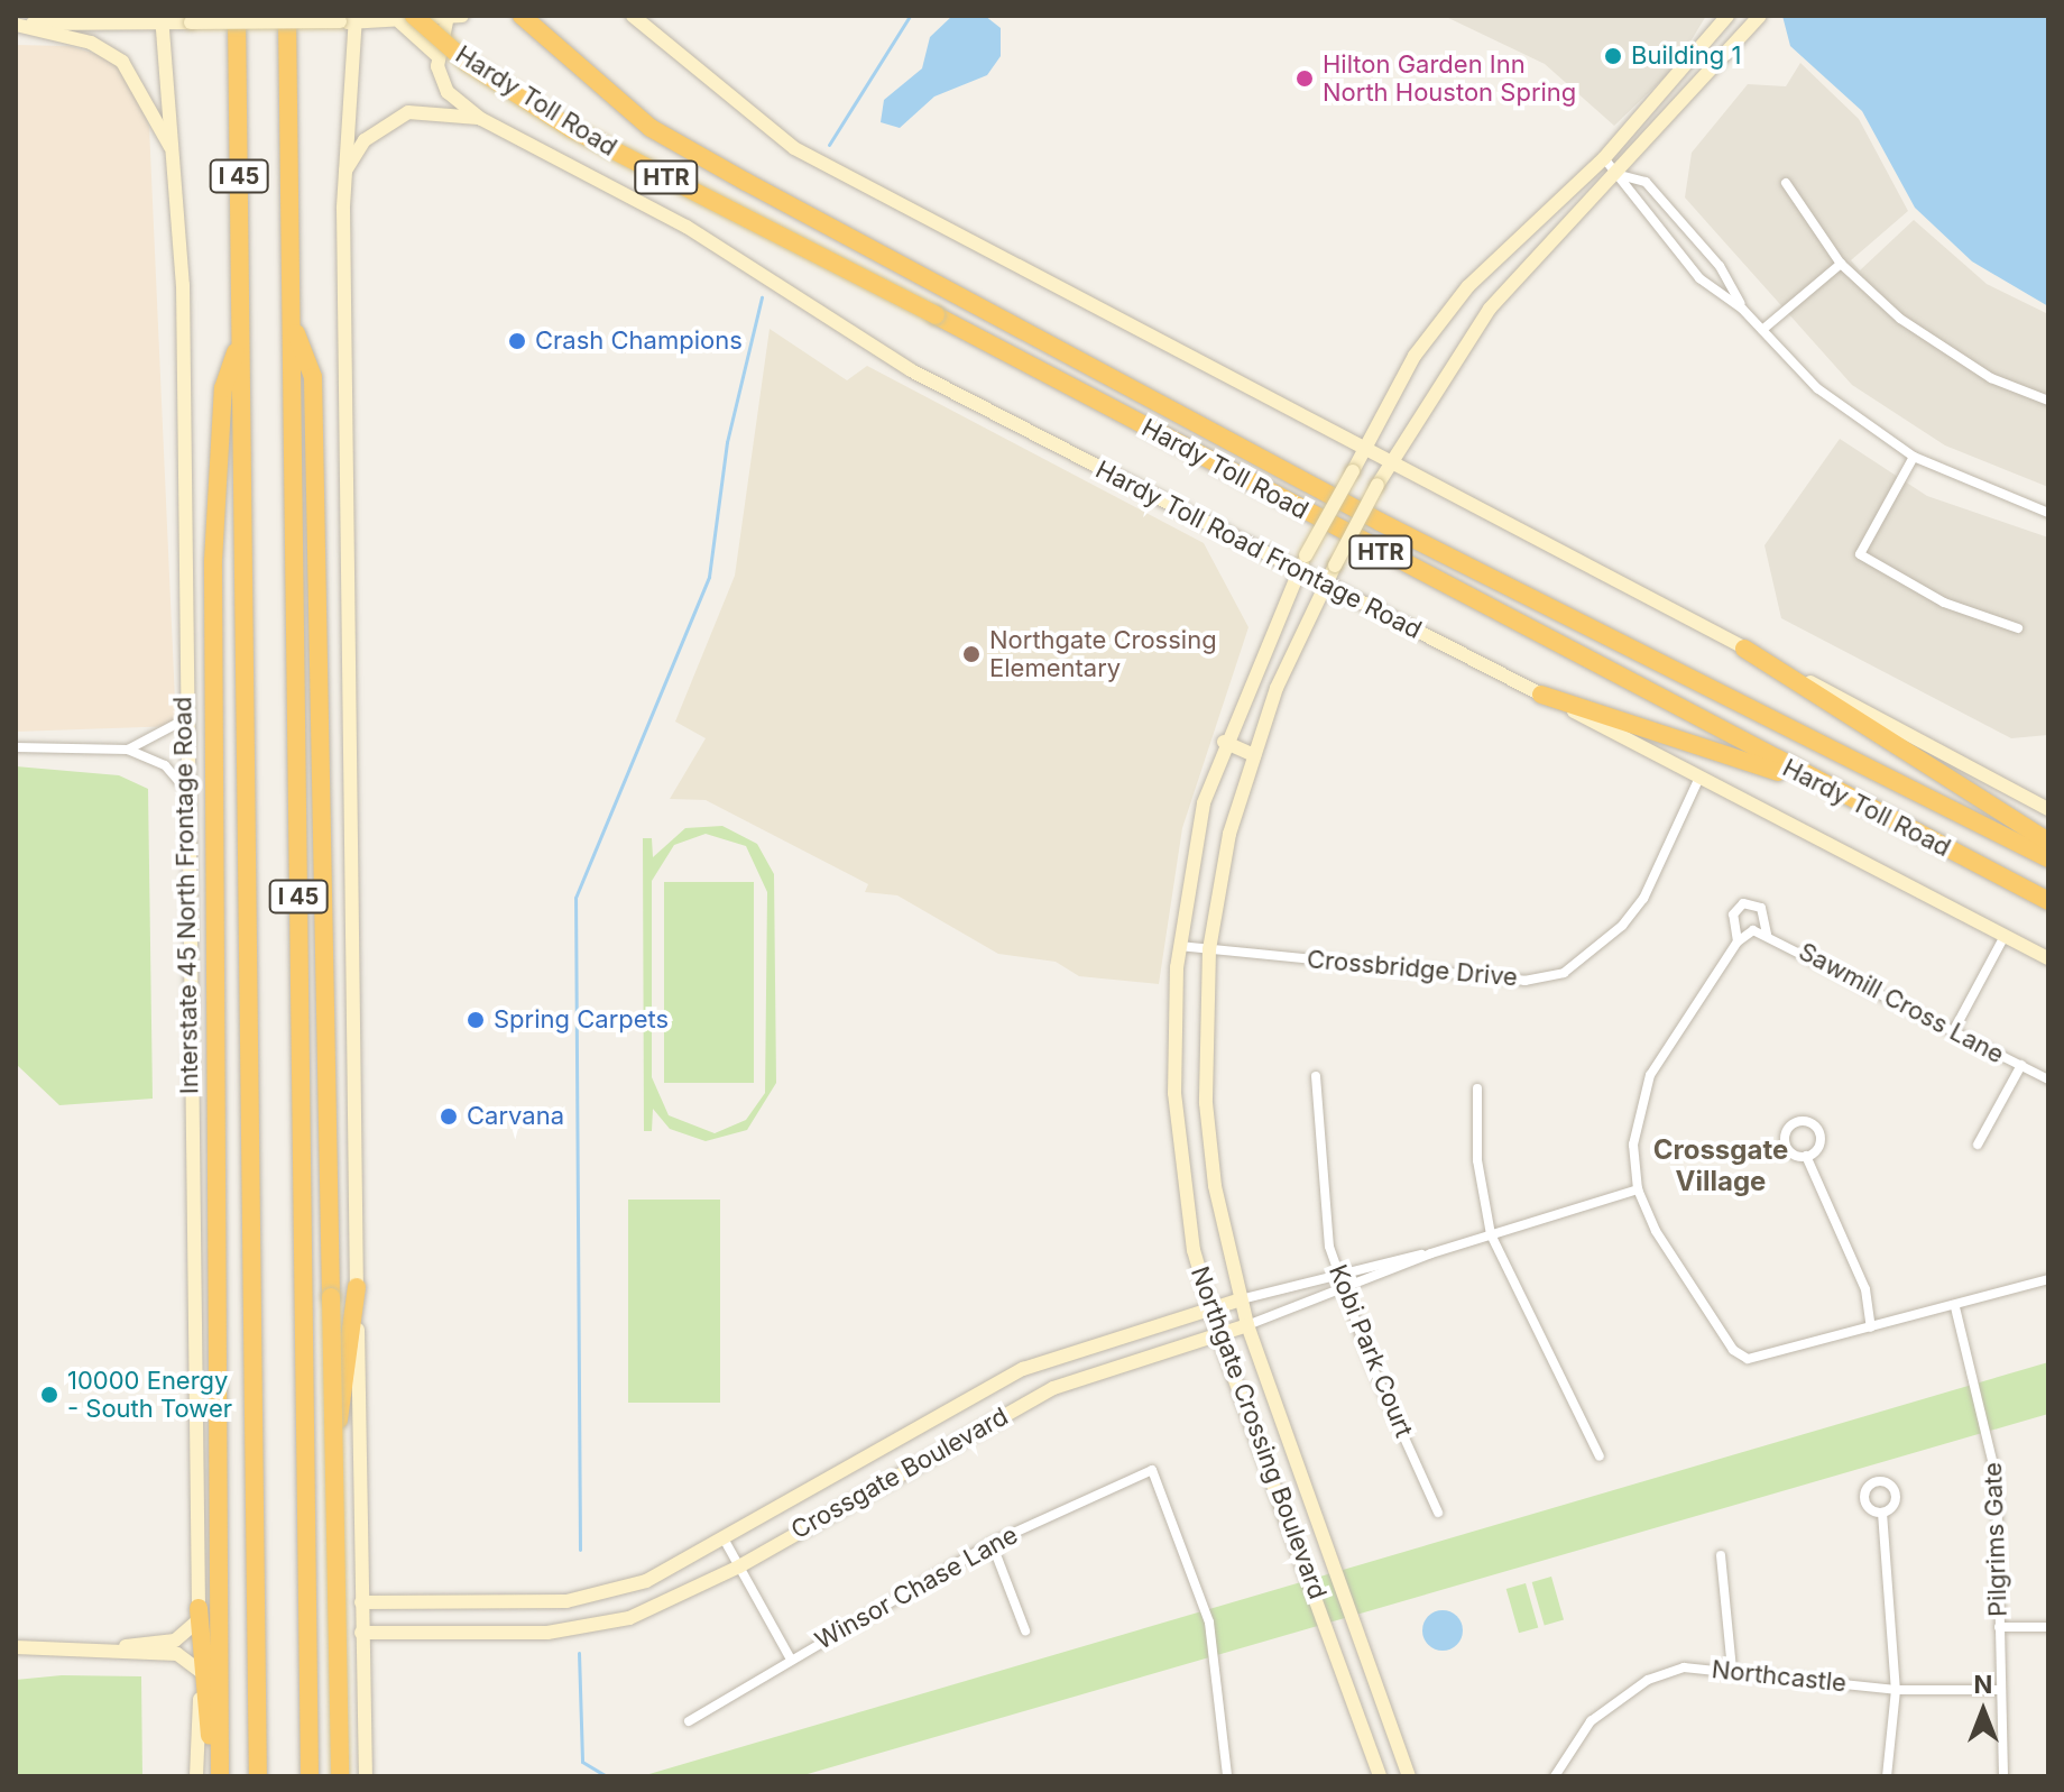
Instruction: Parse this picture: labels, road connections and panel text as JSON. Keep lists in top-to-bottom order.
{
  "streets": {
    "highway": ["Hardy Toll Road", "I 45", "HTR"],
    "main road": [
      "Hardy Toll Road Frontage Road",
      "Interstate 45 North Frontage Road",
      "Northgate Crossing Boulevard",
      "Crossgate Boulevard"
    ],
    "street": [
      "Crossbridge Drive",
      "Sawmill Cross Lane",
      "Kobi Park Court",
      "Pilgrims Gate",
      "Winsor Chase Lane",
      "Northcastle"
    ]
  },
  "crossings": [
    ["Hardy Toll Road Frontage Road", "Crossbridge Drive"],
    ["Hardy Toll Road Frontage Road", "Northgate Crossing Boulevard"],
    ["Crossbridge Drive", "Northgate Crossing Boulevard"],
    ["Kobi Park Court", "Crossgate Boulevard"],
    ["Northgate Crossing Boulevard", "Crossgate Boulevard"],
    ["Pilgrims Gate", "Northcastle"]
  ],
  "districts": ["Crossgate Village"],
  "places": [
    "Building 1",
    "Hilton Garden Inn North Houston Spring",
    "Crash Champions",
    "Northgate Crossing Elementary",
    "Spring Carpets",
    "Carvana",
    "10000 Energy - South Tower"
  ],
  "north": "top"
}
